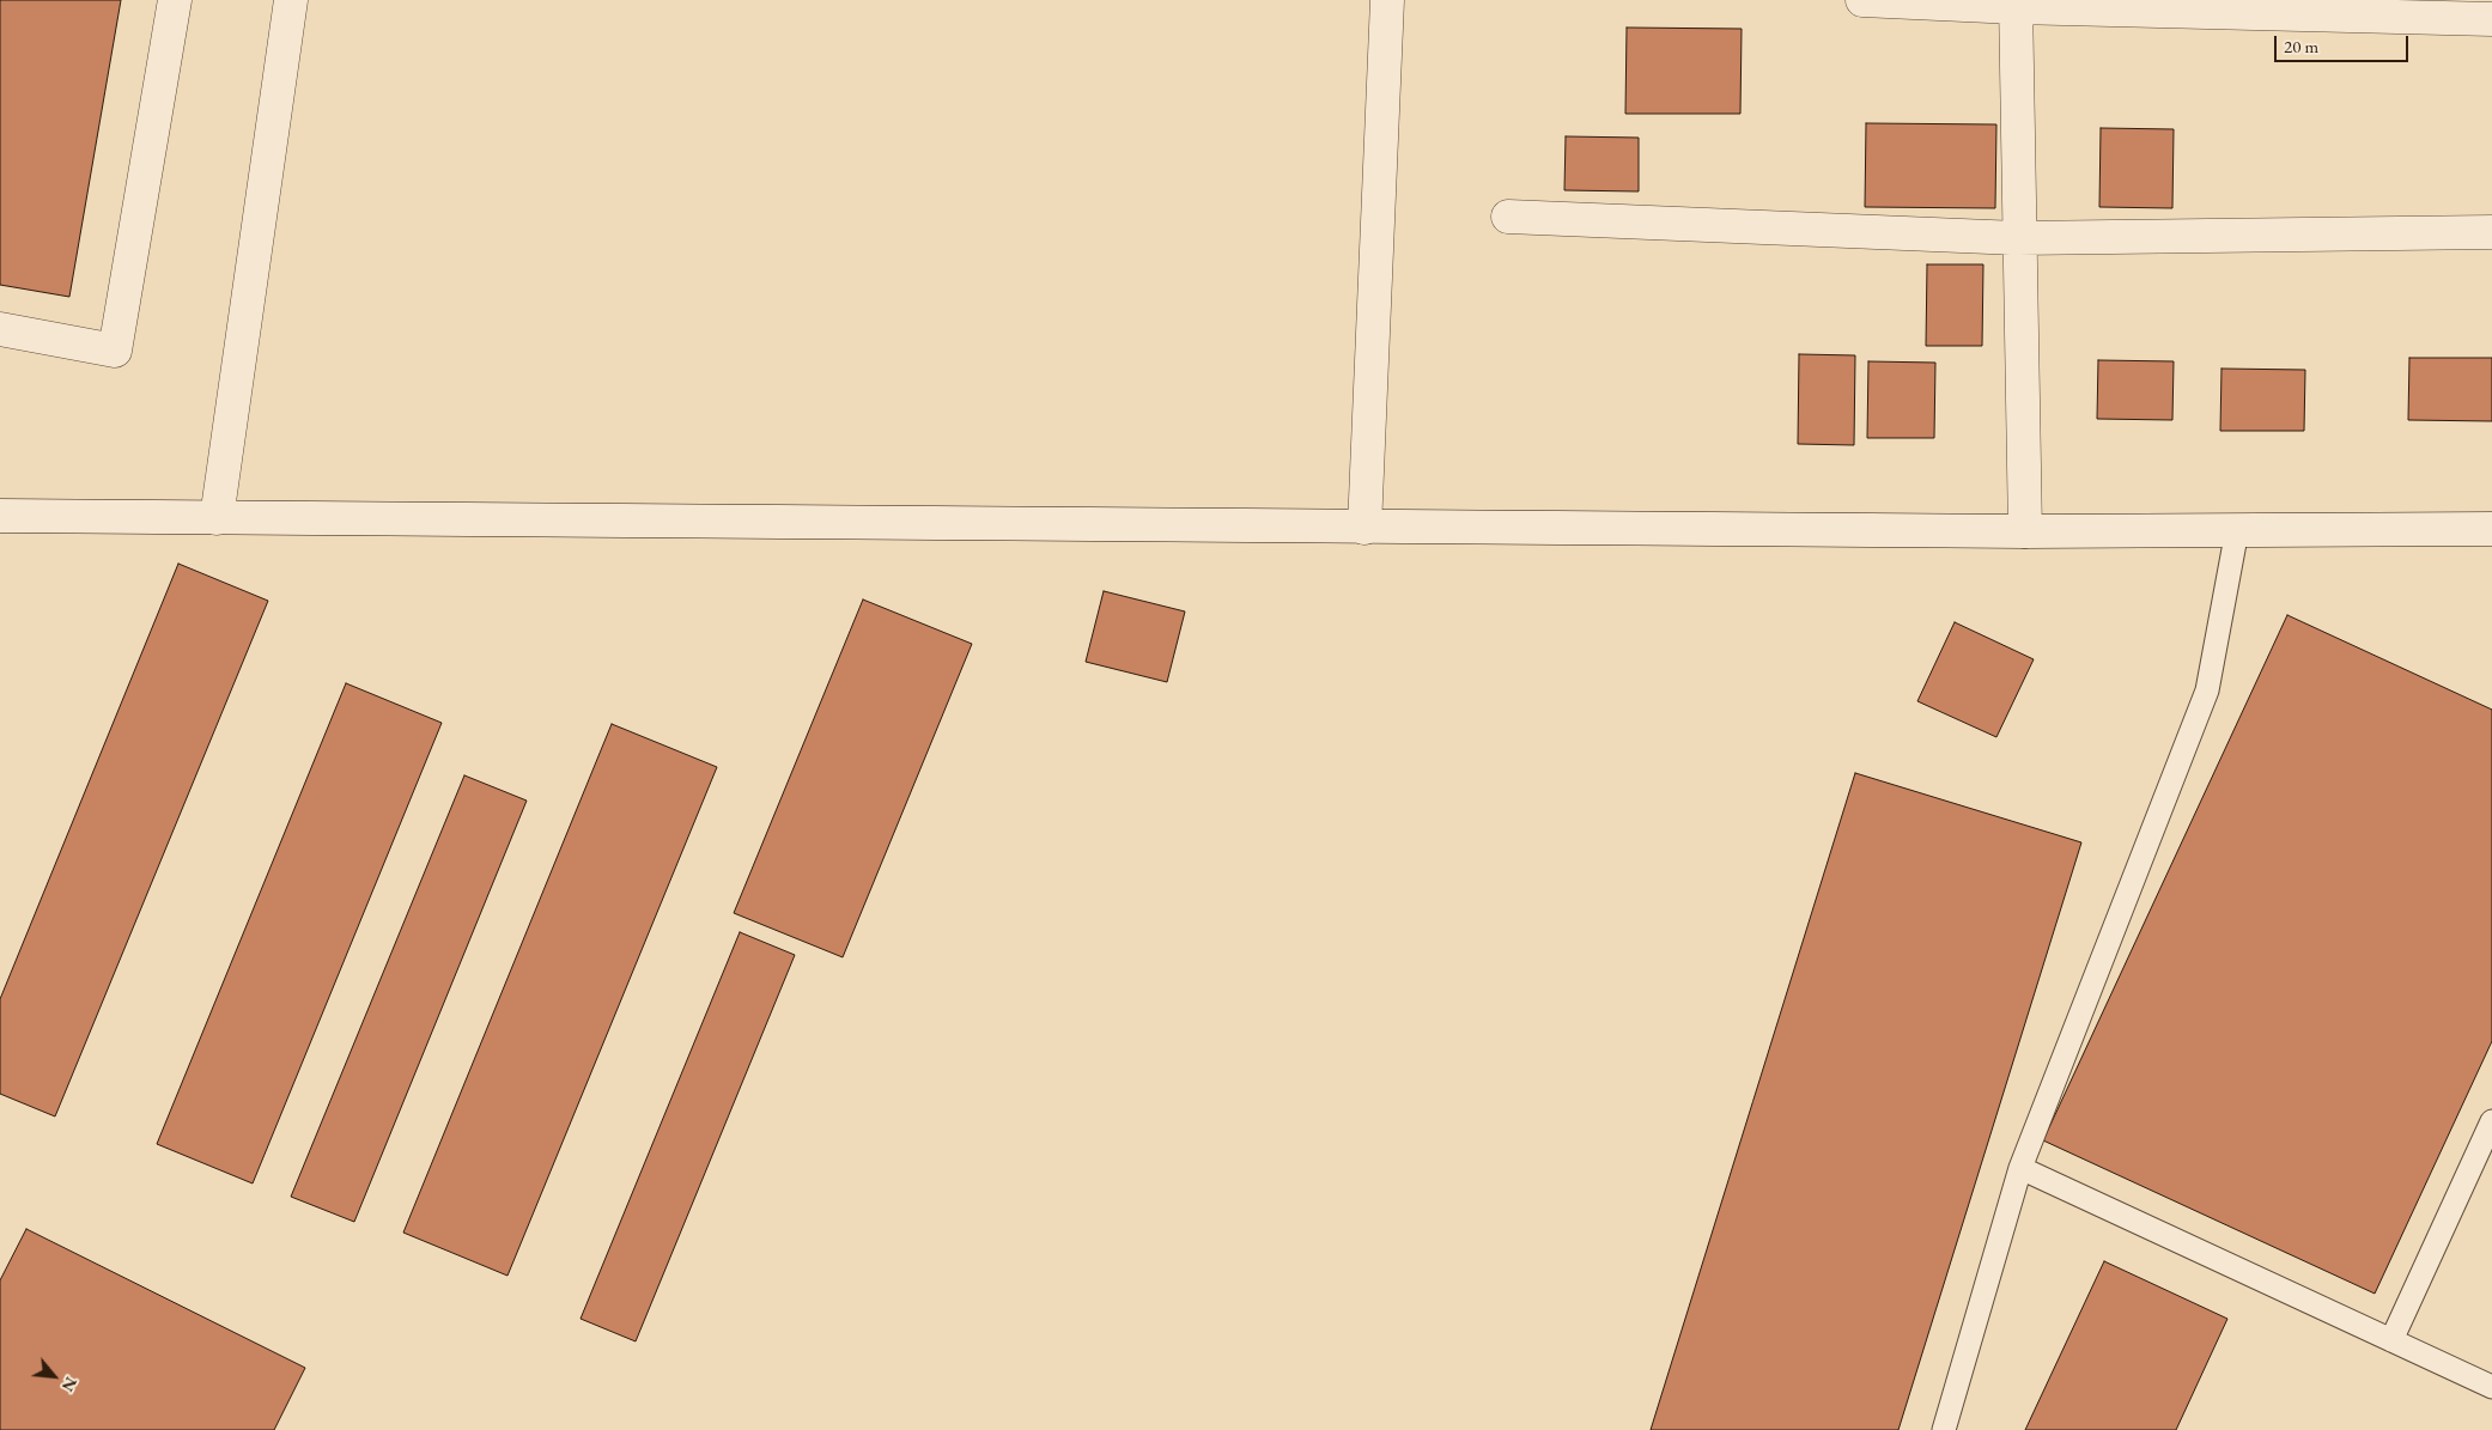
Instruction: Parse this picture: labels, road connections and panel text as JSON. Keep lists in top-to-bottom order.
{
  "scale_bar": "20 m",
  "north": "bottom right"
}
